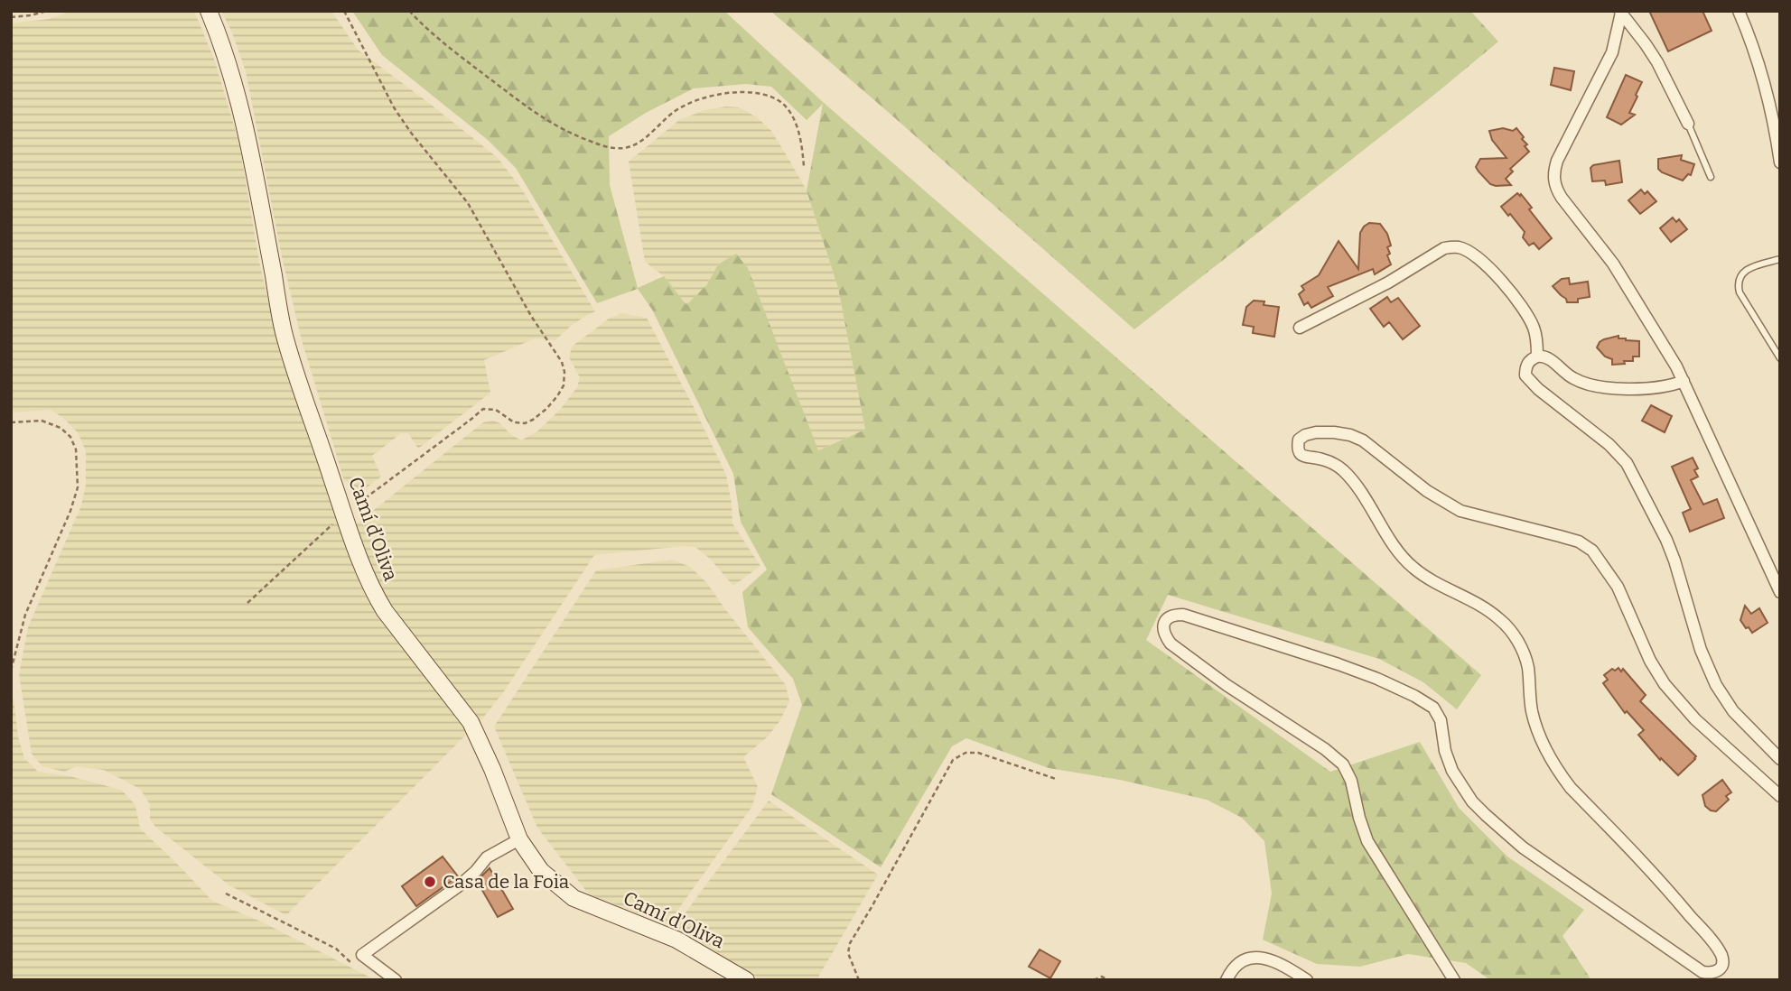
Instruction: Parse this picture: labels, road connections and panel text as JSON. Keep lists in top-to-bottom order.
{
  "streets": {
    "street": ["Camí d’Oliva"]
  },
  "places": ["Casa de la Foia"]
}
